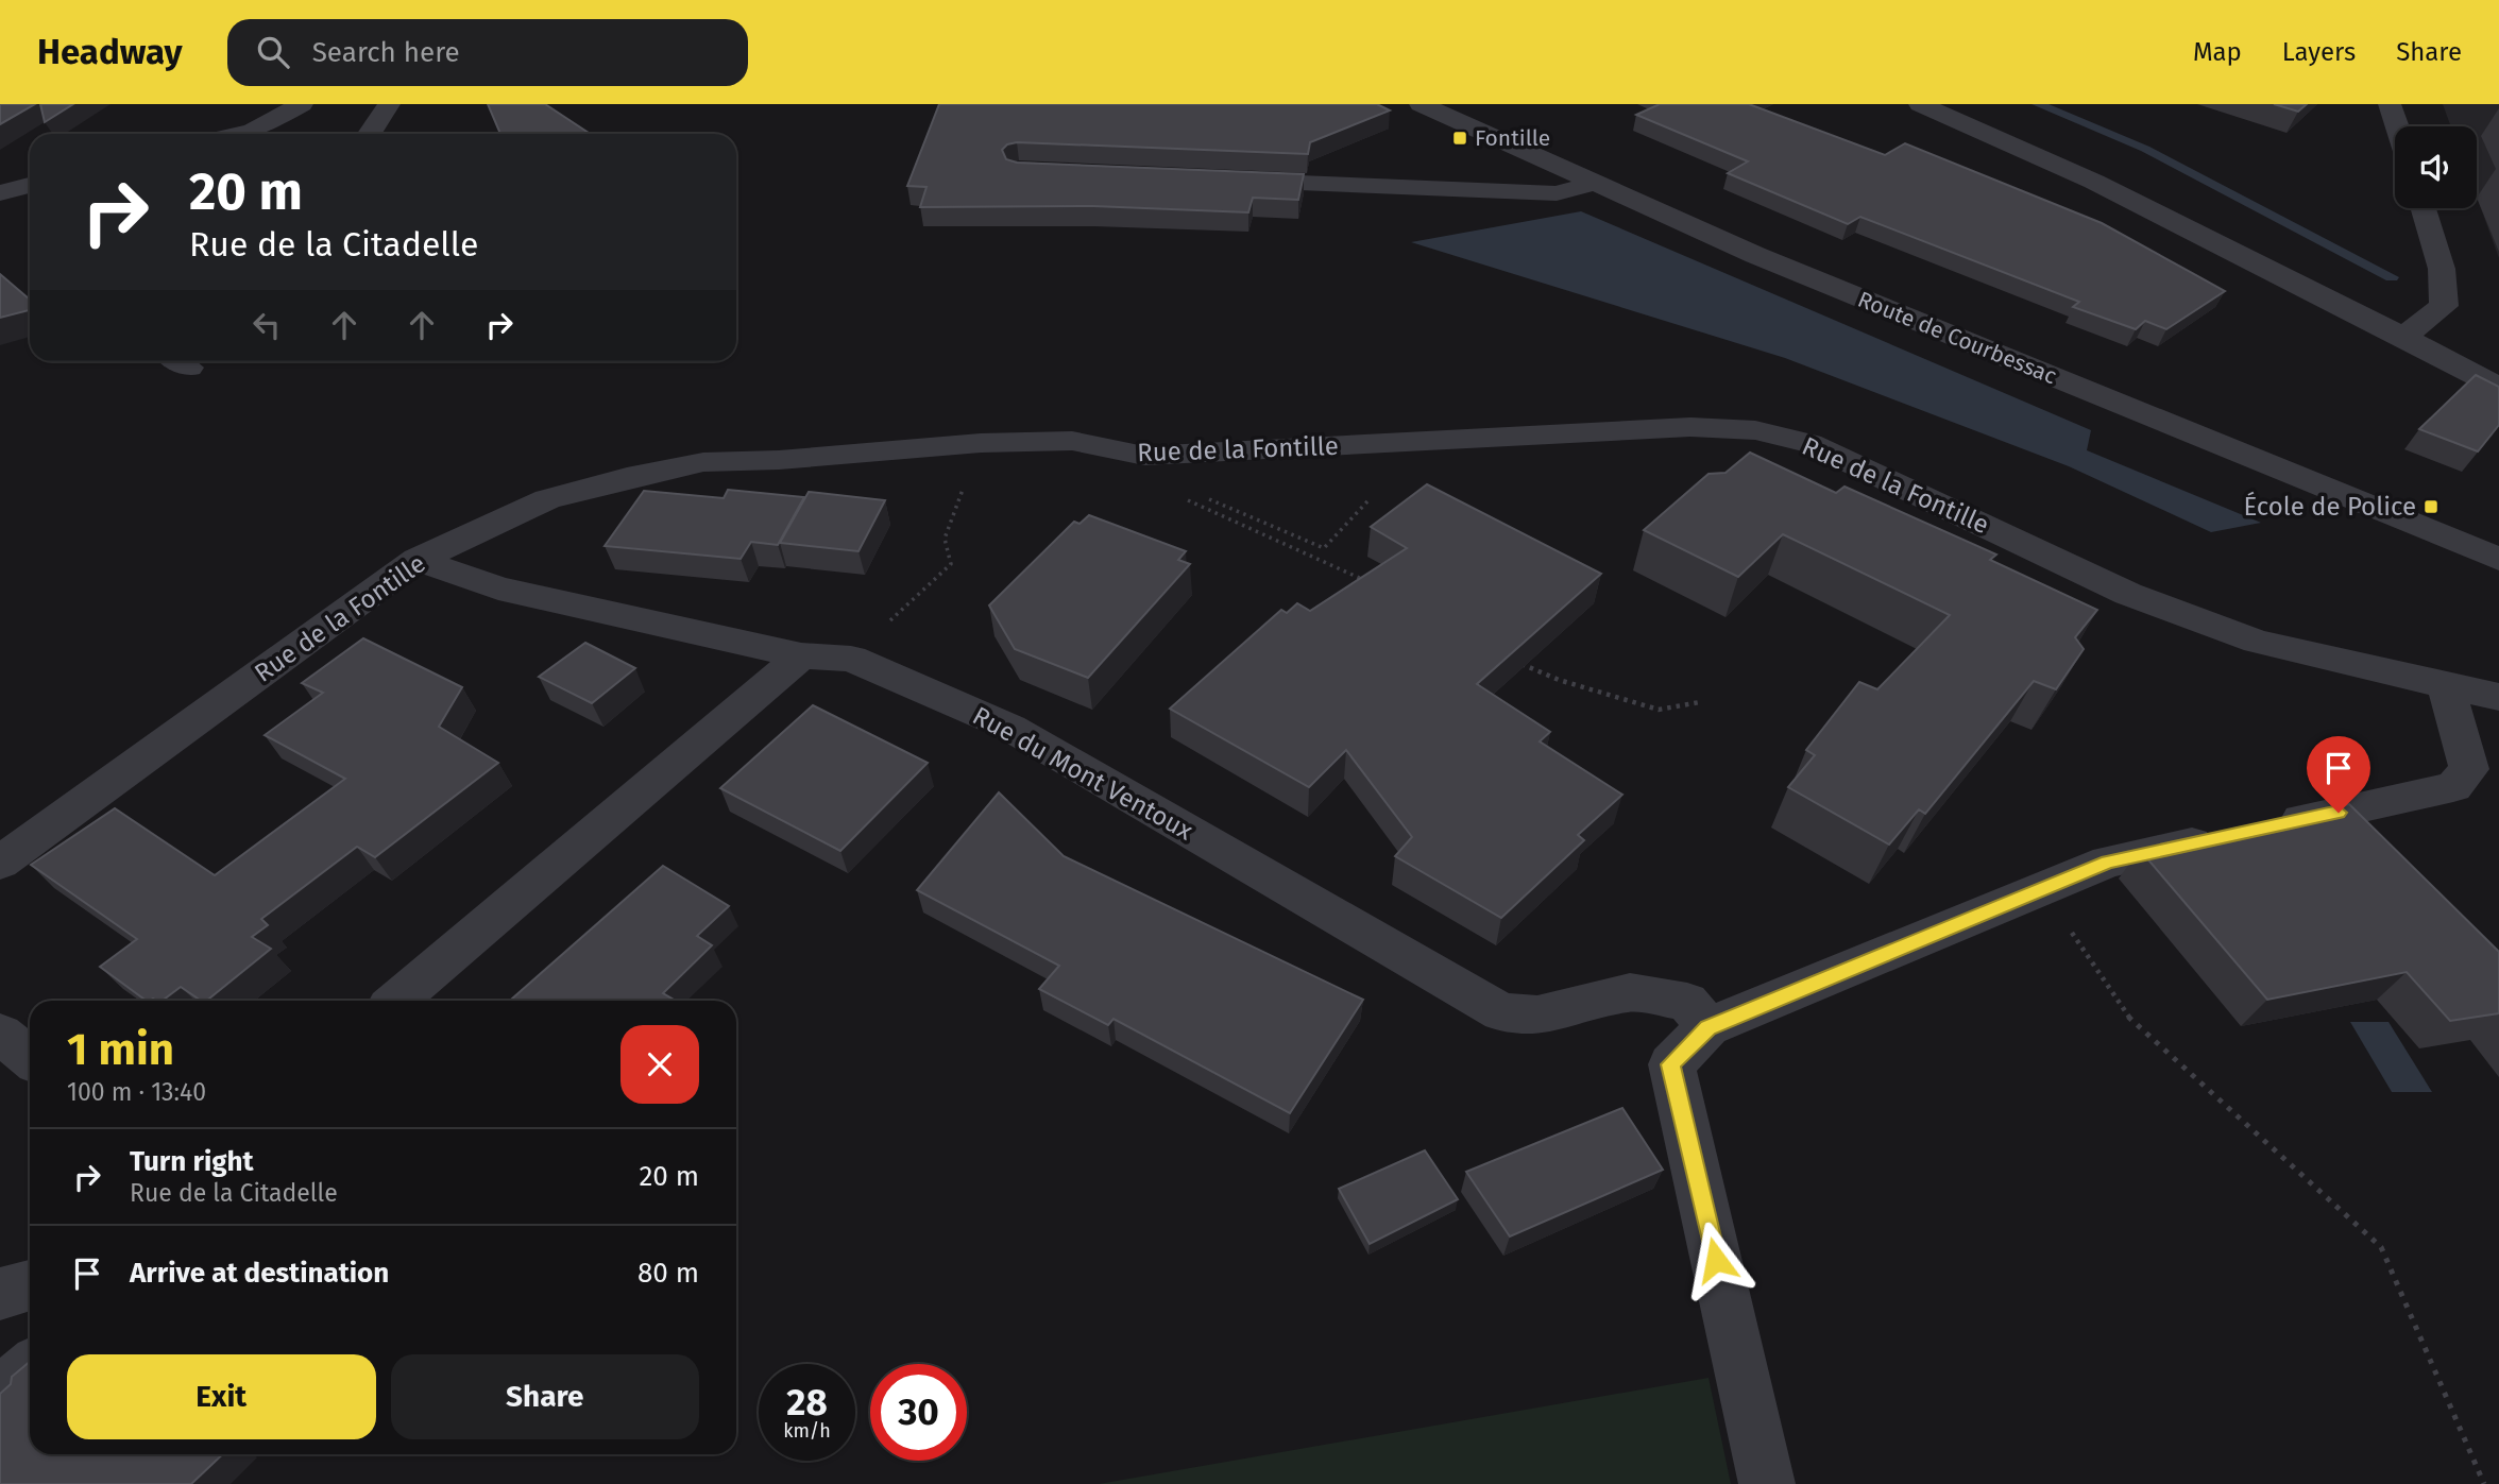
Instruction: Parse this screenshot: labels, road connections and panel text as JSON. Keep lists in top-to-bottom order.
{
  "streets": {
    "street": ["Route de Courbessac", "Rue de la Fontille", "Rue du Mont Ventoux"]
  },
  "crossings": [
    ["Rue de la Fontille", "Rue du Mont Ventoux"]
  ],
  "places": {
    "transit": ["Fontille", "École de Police"]
  },
  "page": {
    "header": "Headway",
    "search": "Search here",
    "nav": ["Map", "Layers", "Share"],
    "turn": ["20 m", "Rue de la Citadelle"],
    "heading": ["1 min", "100 m · 13:40"],
    "list": [
      {
        "name": "Turn right",
        "note": "Rue de la Citadelle",
        "value": "20 m"
      },
      {
        "name": "Arrive at destination",
        "value": "80 m"
      }
    ],
    "buttons": ["Exit", "Share"],
    "speed": "28 km/h",
    "limit": "30"
  }
}
